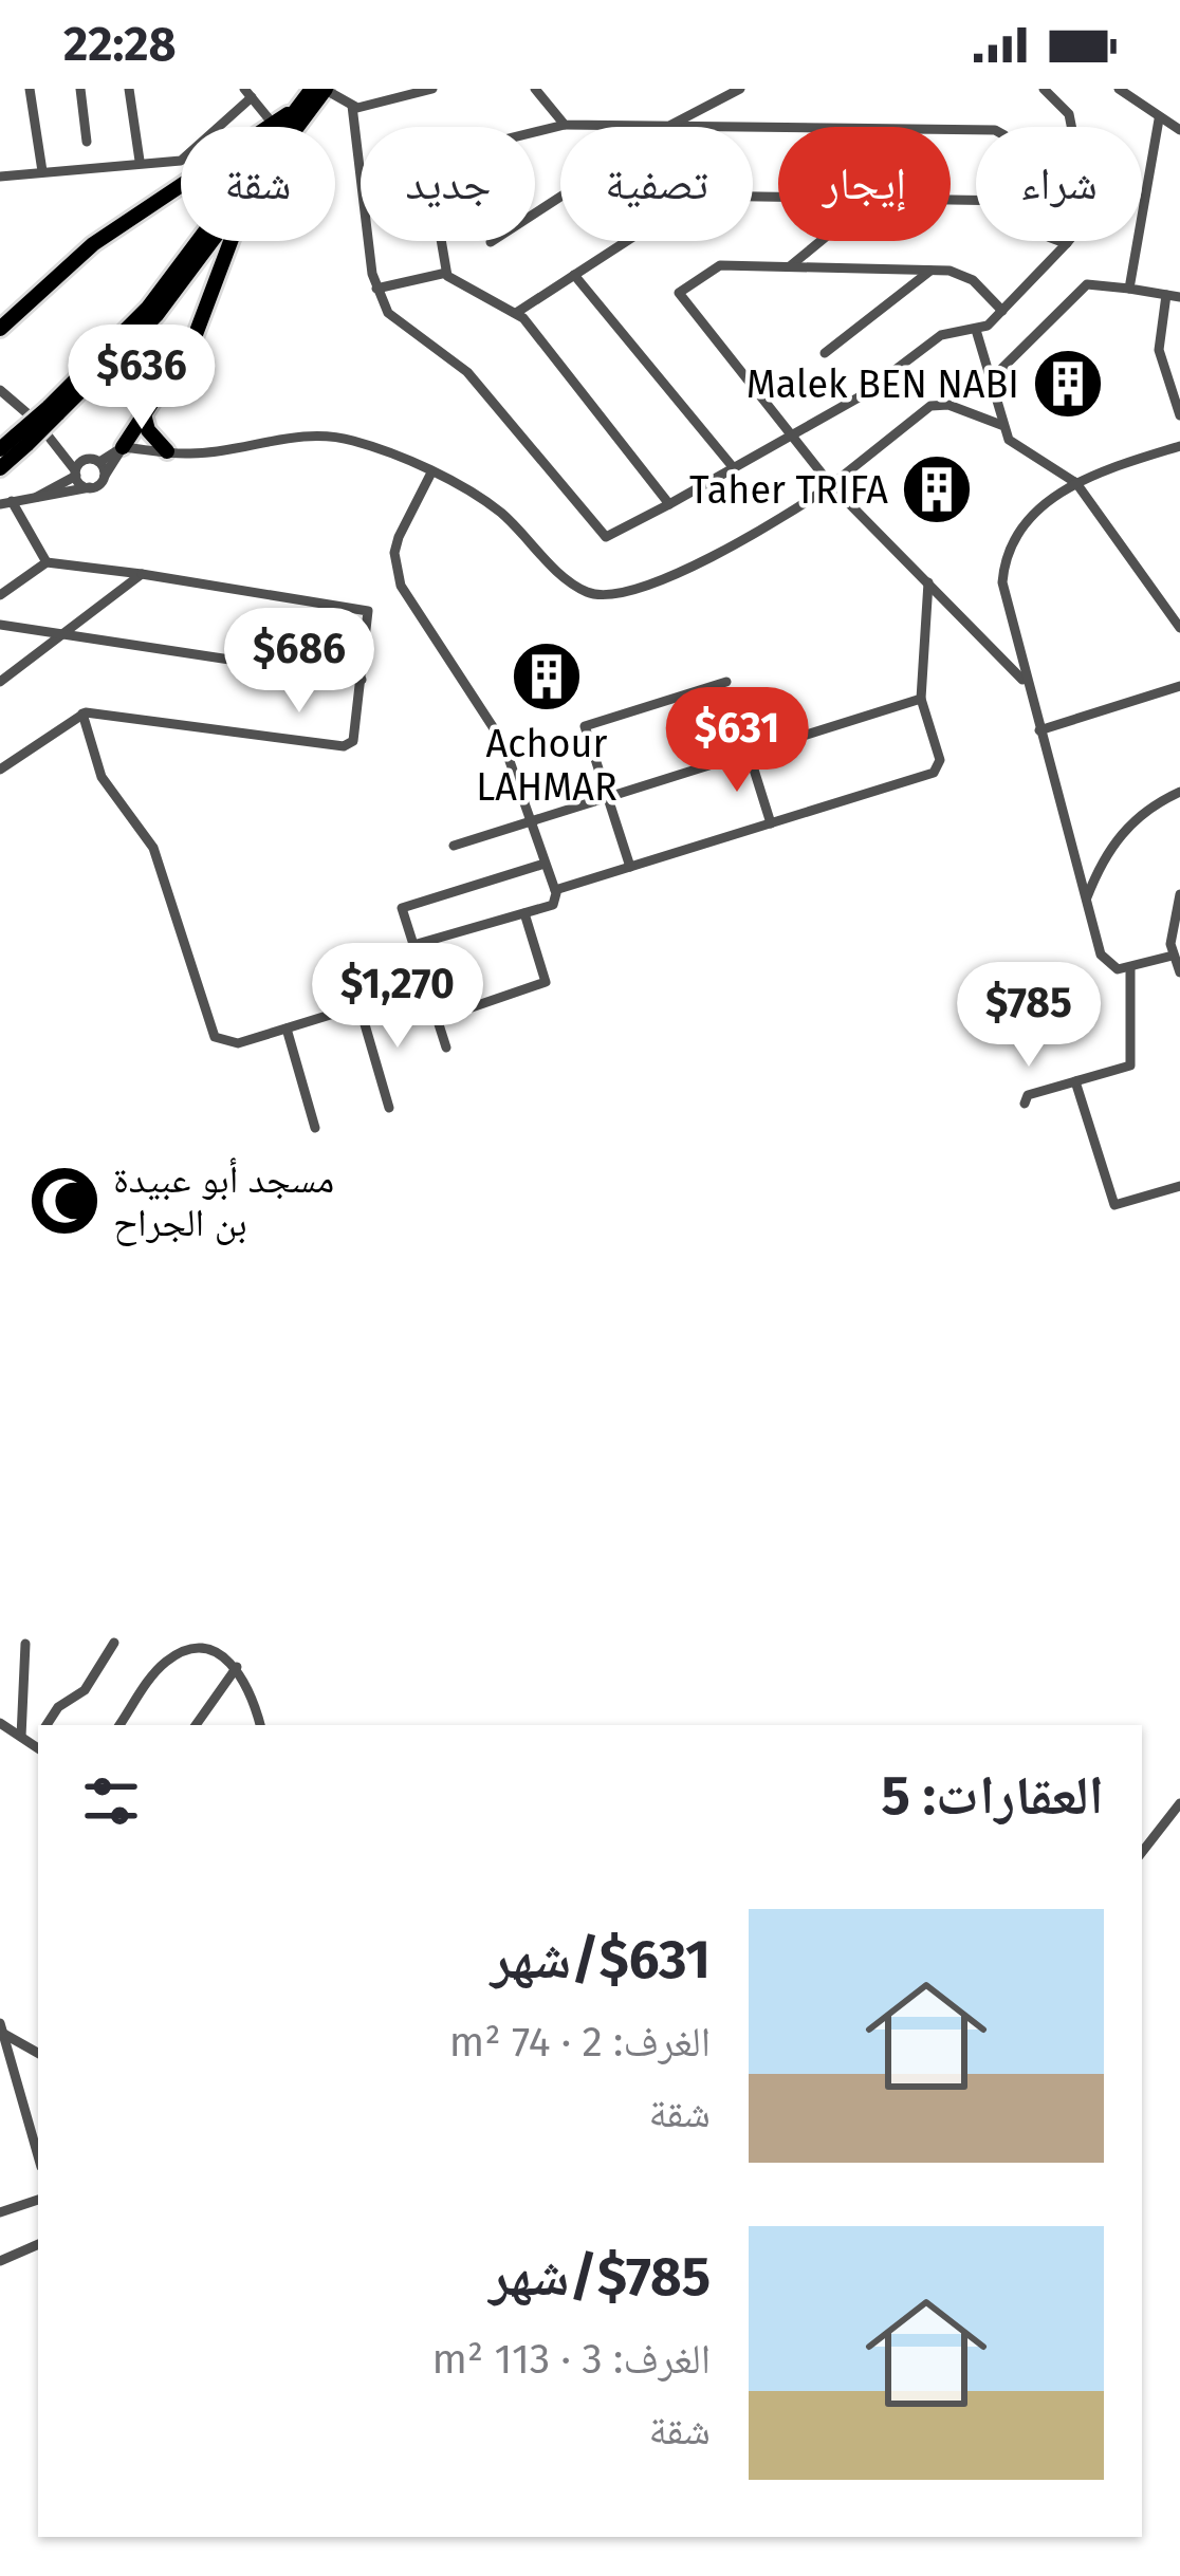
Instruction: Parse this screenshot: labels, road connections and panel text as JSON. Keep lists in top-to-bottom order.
{
  "places": {
    "building": ["Malek BEN NABI", "Taher TRIFA", "Achour LAHMAR"],
    "mosque": ["مسجد أبو عبيدة بن الجراح"]
  },
  "page": {
    "status": "22:28",
    "chip": [
      "شراء",
      "إيجار",
      "تصفية",
      "جديد",
      "شقة"
    ],
    "price": [
      "$636",
      "$686",
      "$631",
      "$1,270",
      "$785"
    ],
    "heading": "العقارات: 5",
    "list": [
      {
        "name": "$631/شهر",
        "note": "الغرف: 2 · 74 m² · شقة"
      },
      {
        "name": "$785/شهر",
        "note": "الغرف: 3 · 113 m² · شقة"
      }
    ]
  }
}
